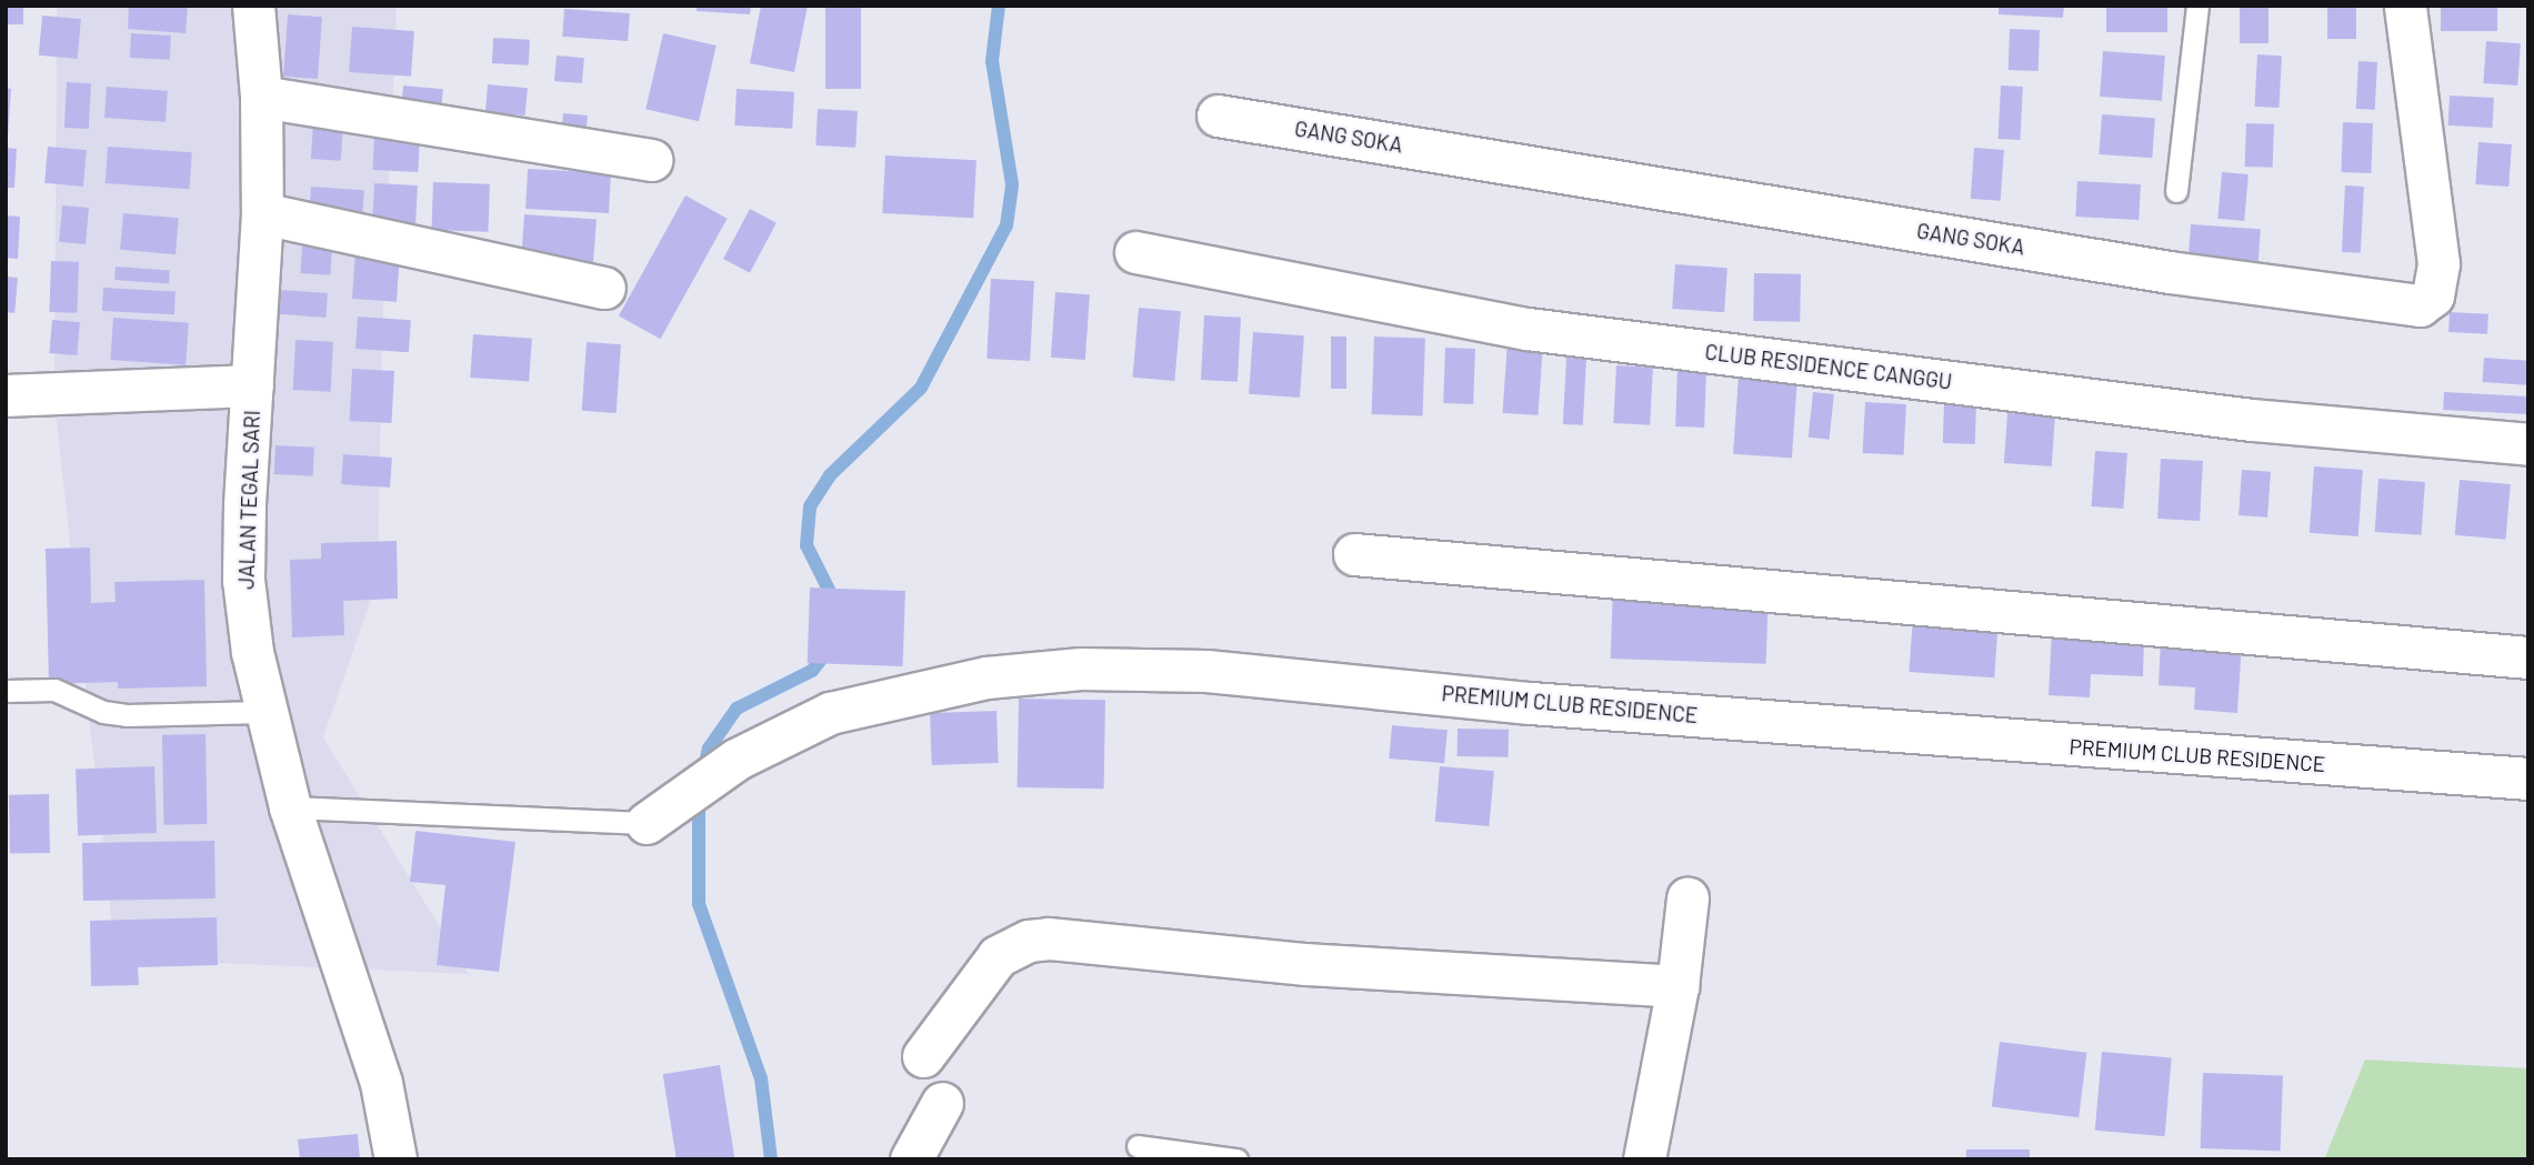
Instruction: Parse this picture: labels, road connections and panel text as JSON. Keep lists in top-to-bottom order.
{
  "streets": {
    "street": [
      "GANG SOKA",
      "CLUB RESIDENCE CANGGU",
      "JALAN TEGAL SARI",
      "PREMIUM CLUB RESIDENCE"
    ]
  }
}
